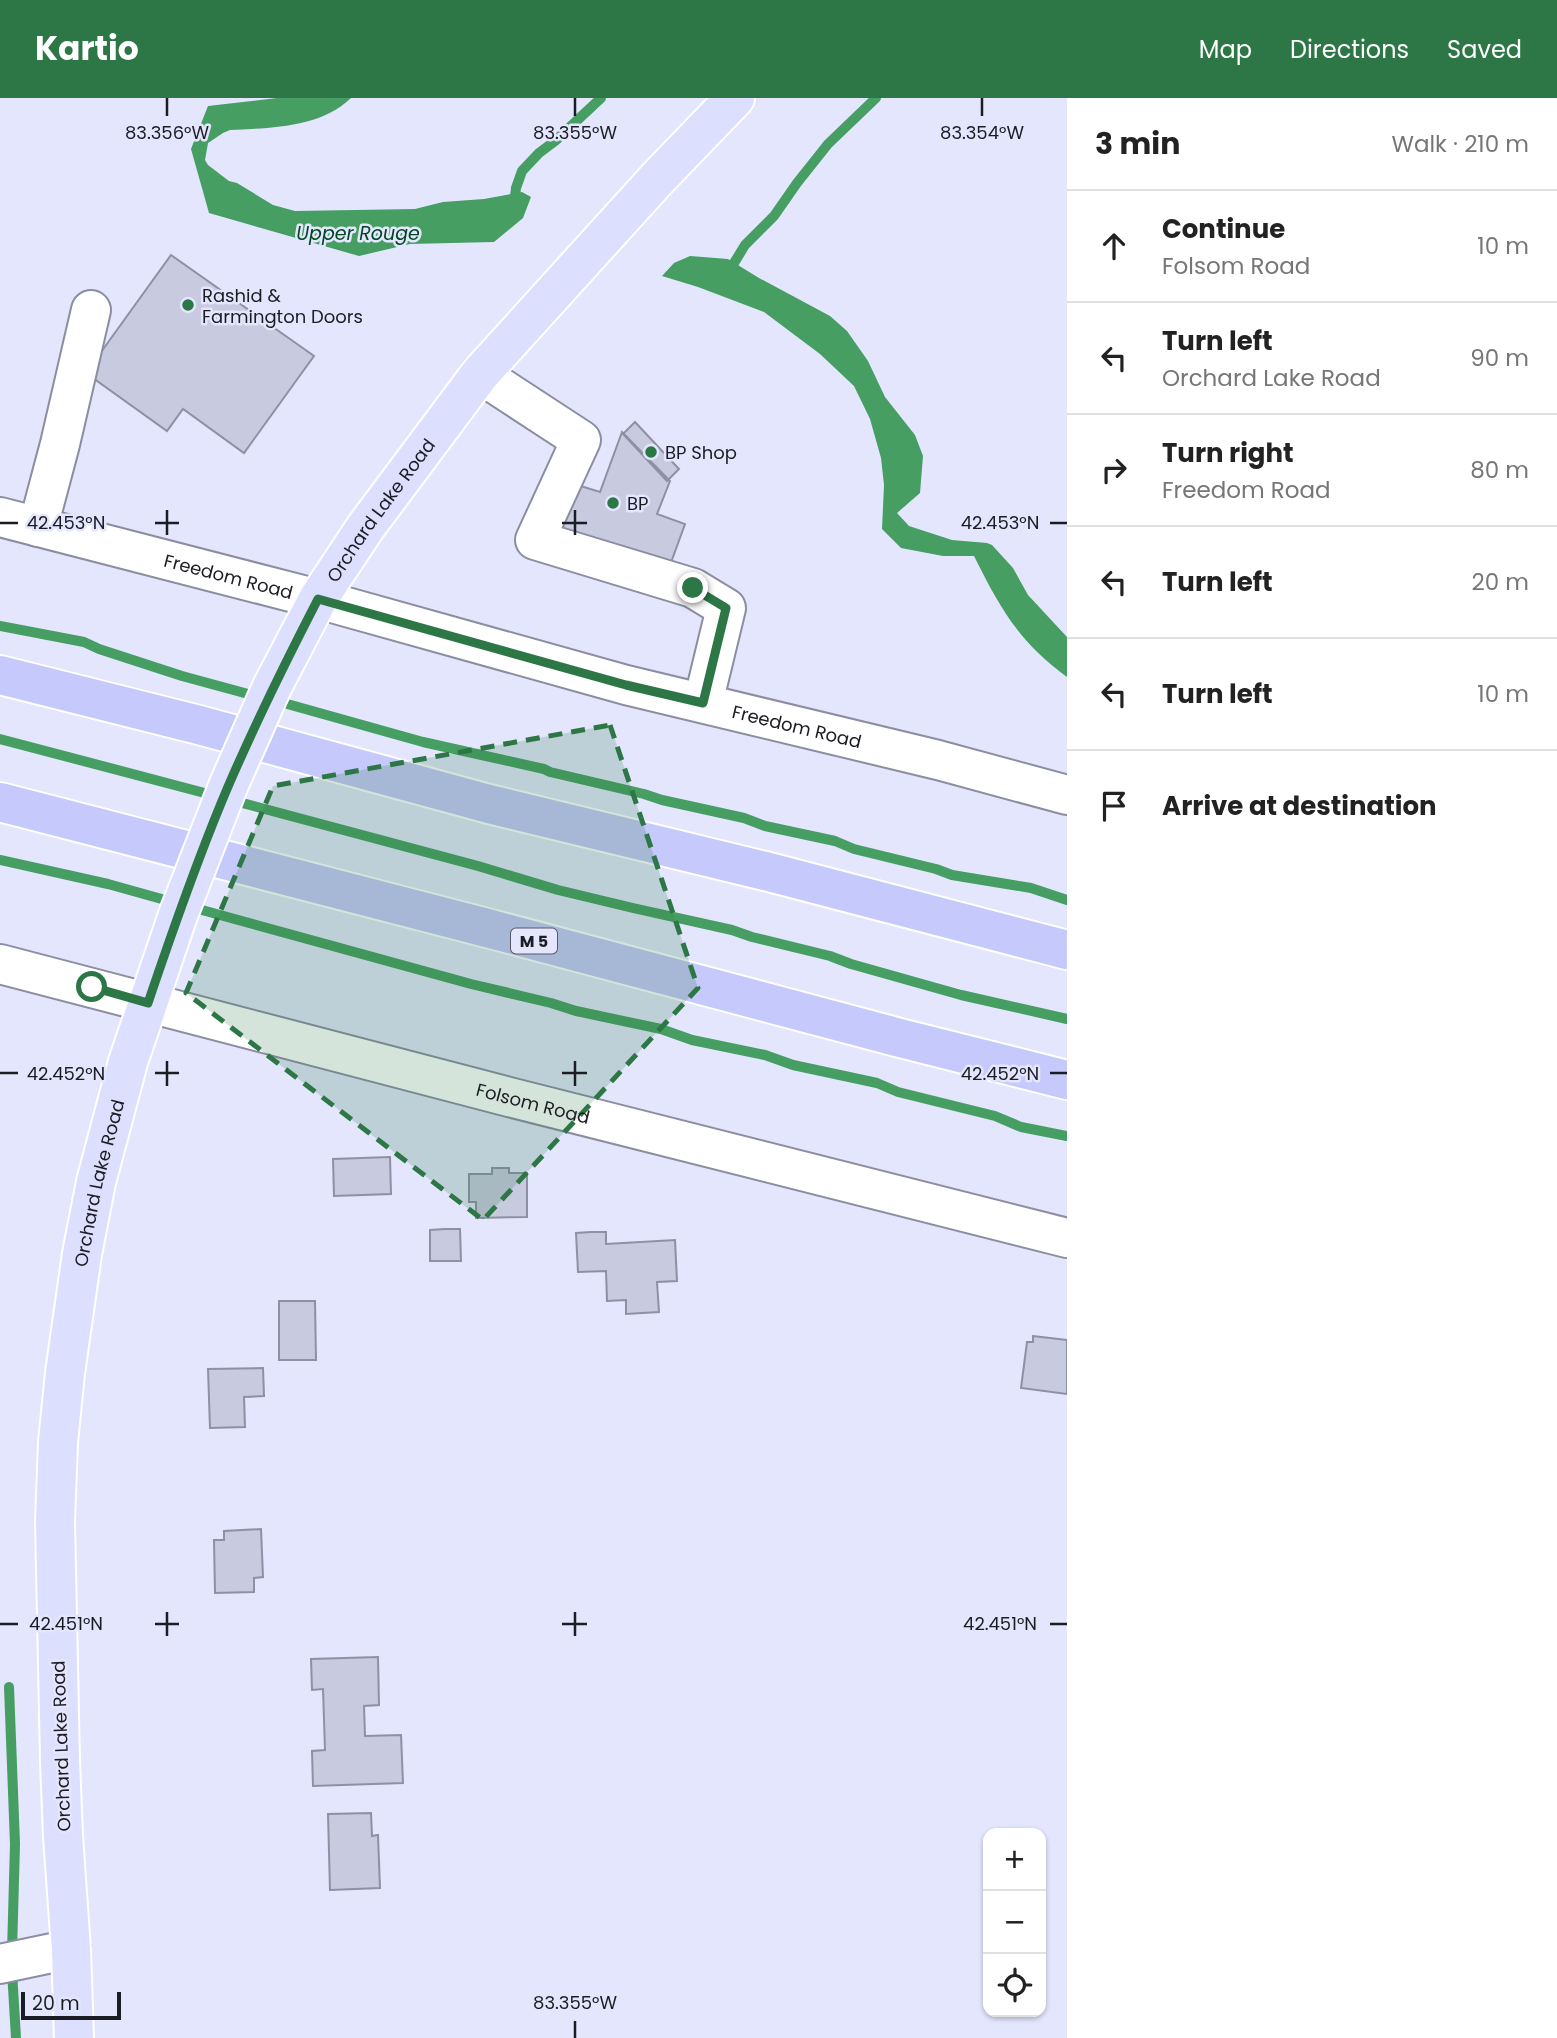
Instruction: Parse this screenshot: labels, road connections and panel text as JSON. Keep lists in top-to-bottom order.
{
  "streets": {
    "highway": ["M 5"],
    "main road": ["Orchard Lake Road"],
    "street": ["Freedom Road", "Folsom Road"]
  },
  "crossings": [
    ["Orchard Lake Road", "Freedom Road"],
    ["Orchard Lake Road", "Folsom Road"]
  ],
  "water": ["Upper Rouge"],
  "places": ["Rashid & Farmington Doors", "BP Shop", "BP"],
  "scale_bar": "20 m",
  "page": {
    "header": "Kartio",
    "nav": ["Map", "Directions", "Saved"],
    "heading": ["3 min", "Walk · 210 m"],
    "list": [
      ["Continue", "Folsom Road", "10 m"],
      ["Turn left", "Orchard Lake Road", "90 m"],
      ["Turn right", "Freedom Road", "80 m"],
      ["Turn left", "20 m"],
      ["Turn left", "10 m"],
      "Arrive at destination"
    ],
    "map_buttons": ["+", "−"],
    "scale": "20 m"
  },
  "coordinates": [
    "83.356°W",
    "83.355°W",
    "83.354°W",
    "42.453°N",
    "42.452°N",
    "42.451°N"
  ]
}
